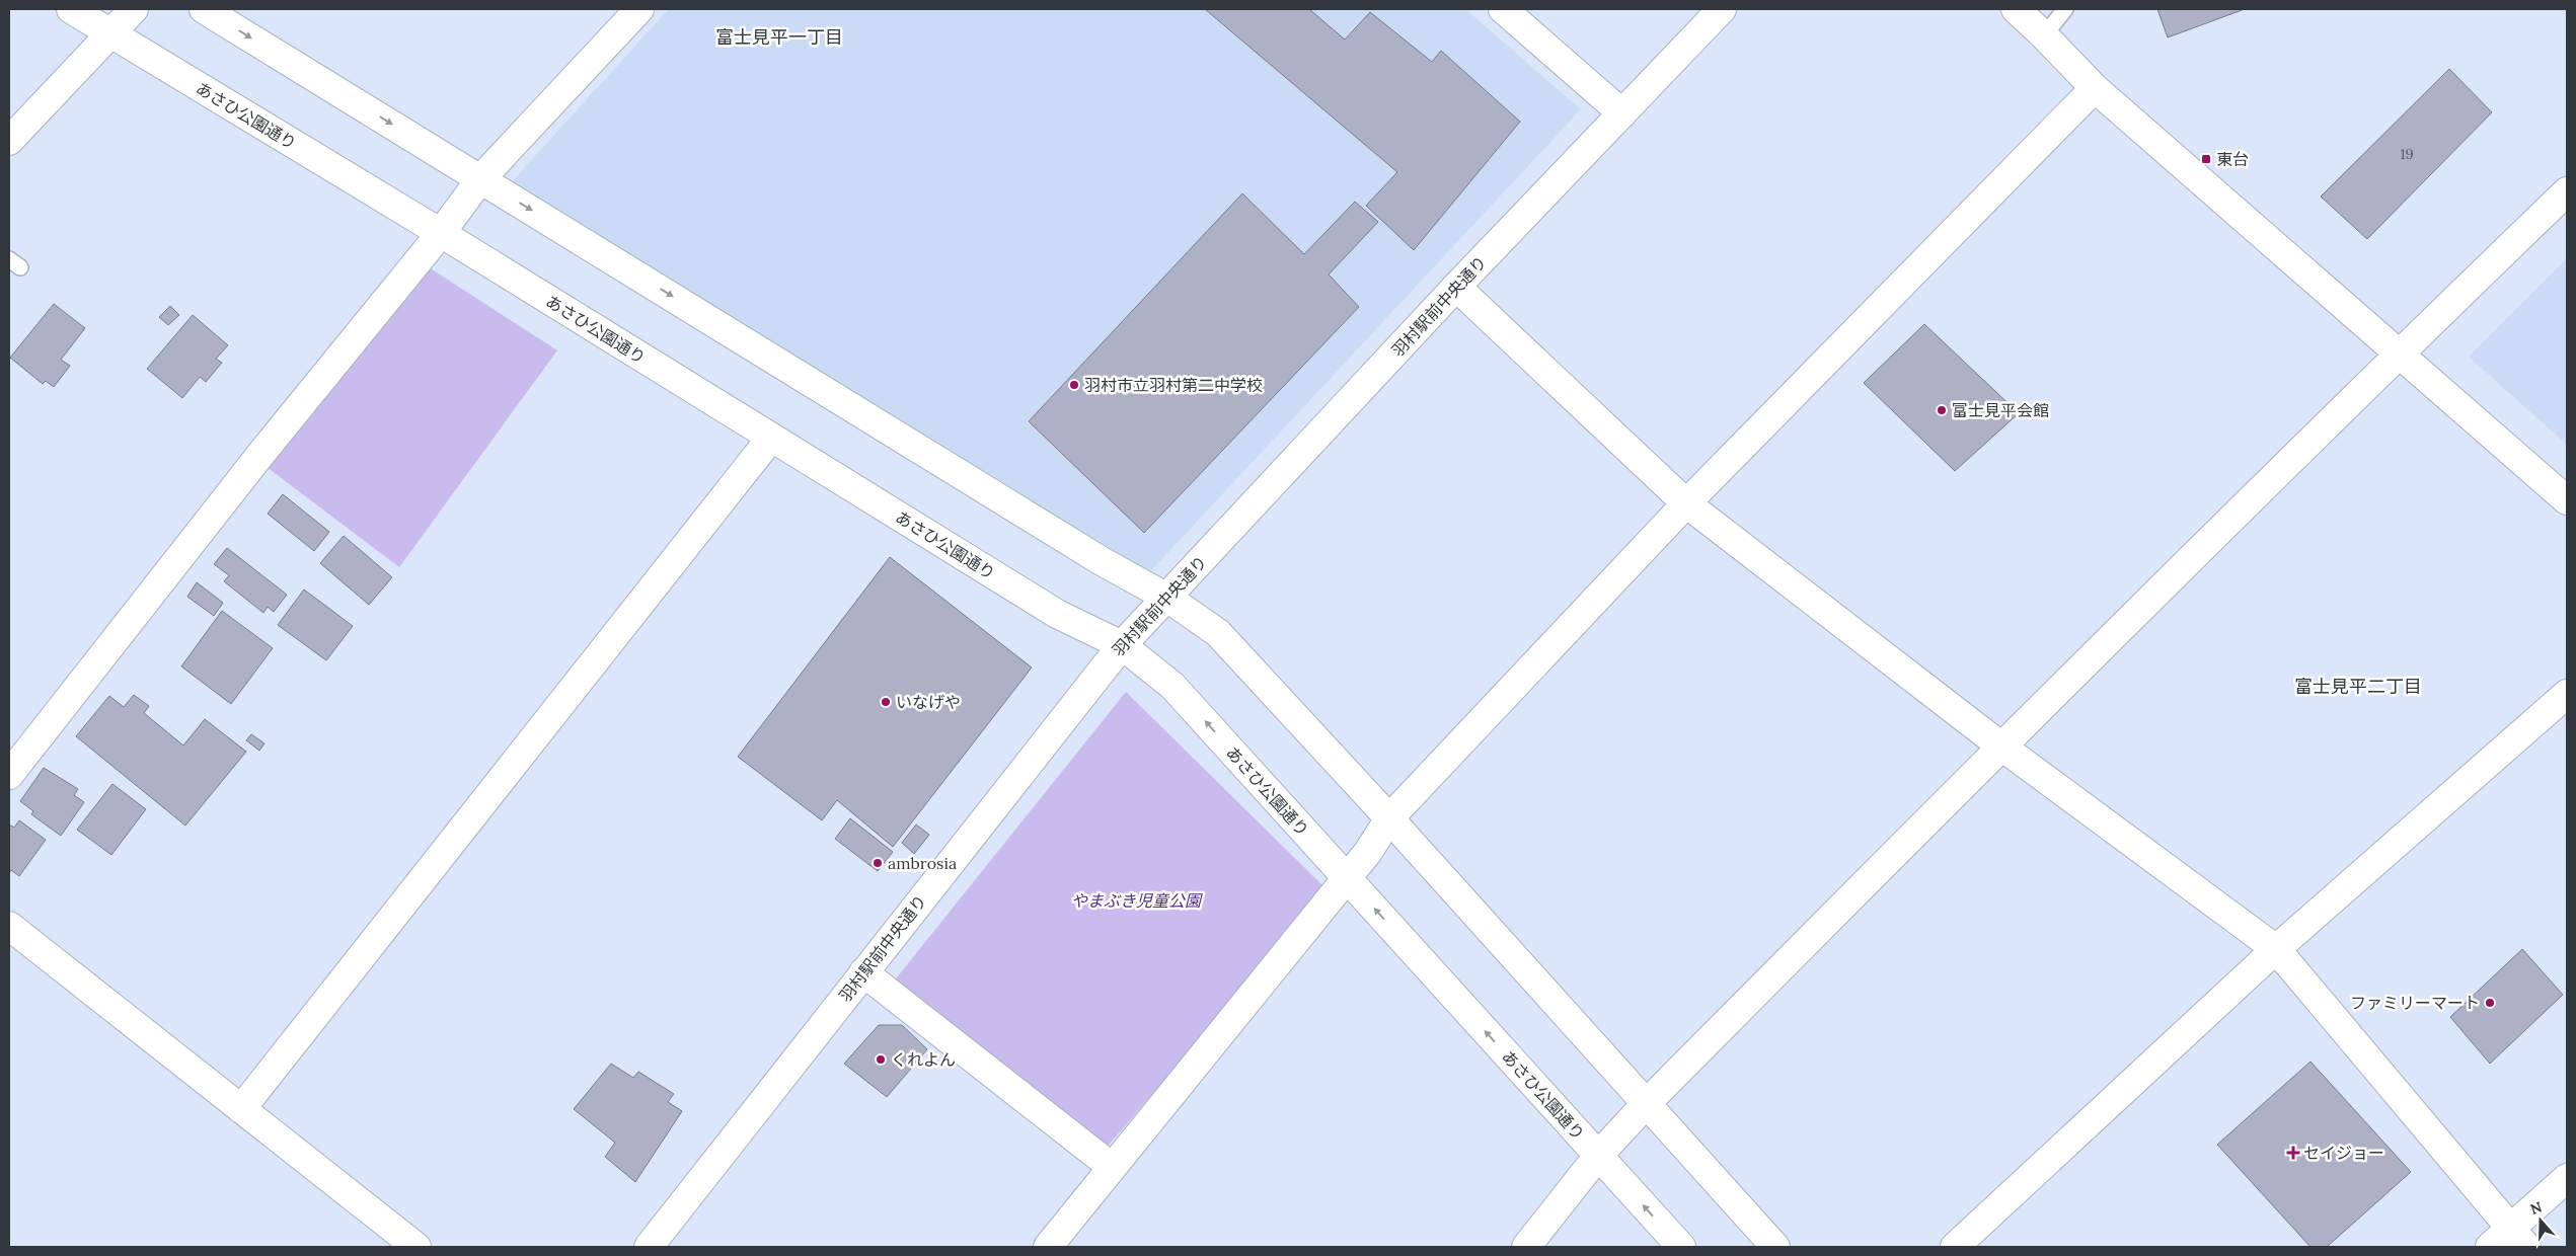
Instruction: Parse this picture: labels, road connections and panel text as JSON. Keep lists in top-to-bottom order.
{
  "streets": {
    "street": ["あさひ公園通り", "羽村駅前中央通り"]
  },
  "crossings": [
    ["あさひ公園通り", "羽村駅前中央通り"]
  ],
  "districts": ["富士見平一丁目", "富士見平二丁目"],
  "parks": ["やまぶき児童公園"],
  "places": {
    "transit": ["東台"],
    "other": [
      "羽村市立羽村第二中学校",
      "富士見平会館",
      "いなげや",
      "ambrosia",
      "ファミリーマート",
      "くれよん"
    ],
    "health": ["セイジョー"]
  },
  "house_numbers": ["19"],
  "north": "top"
}
